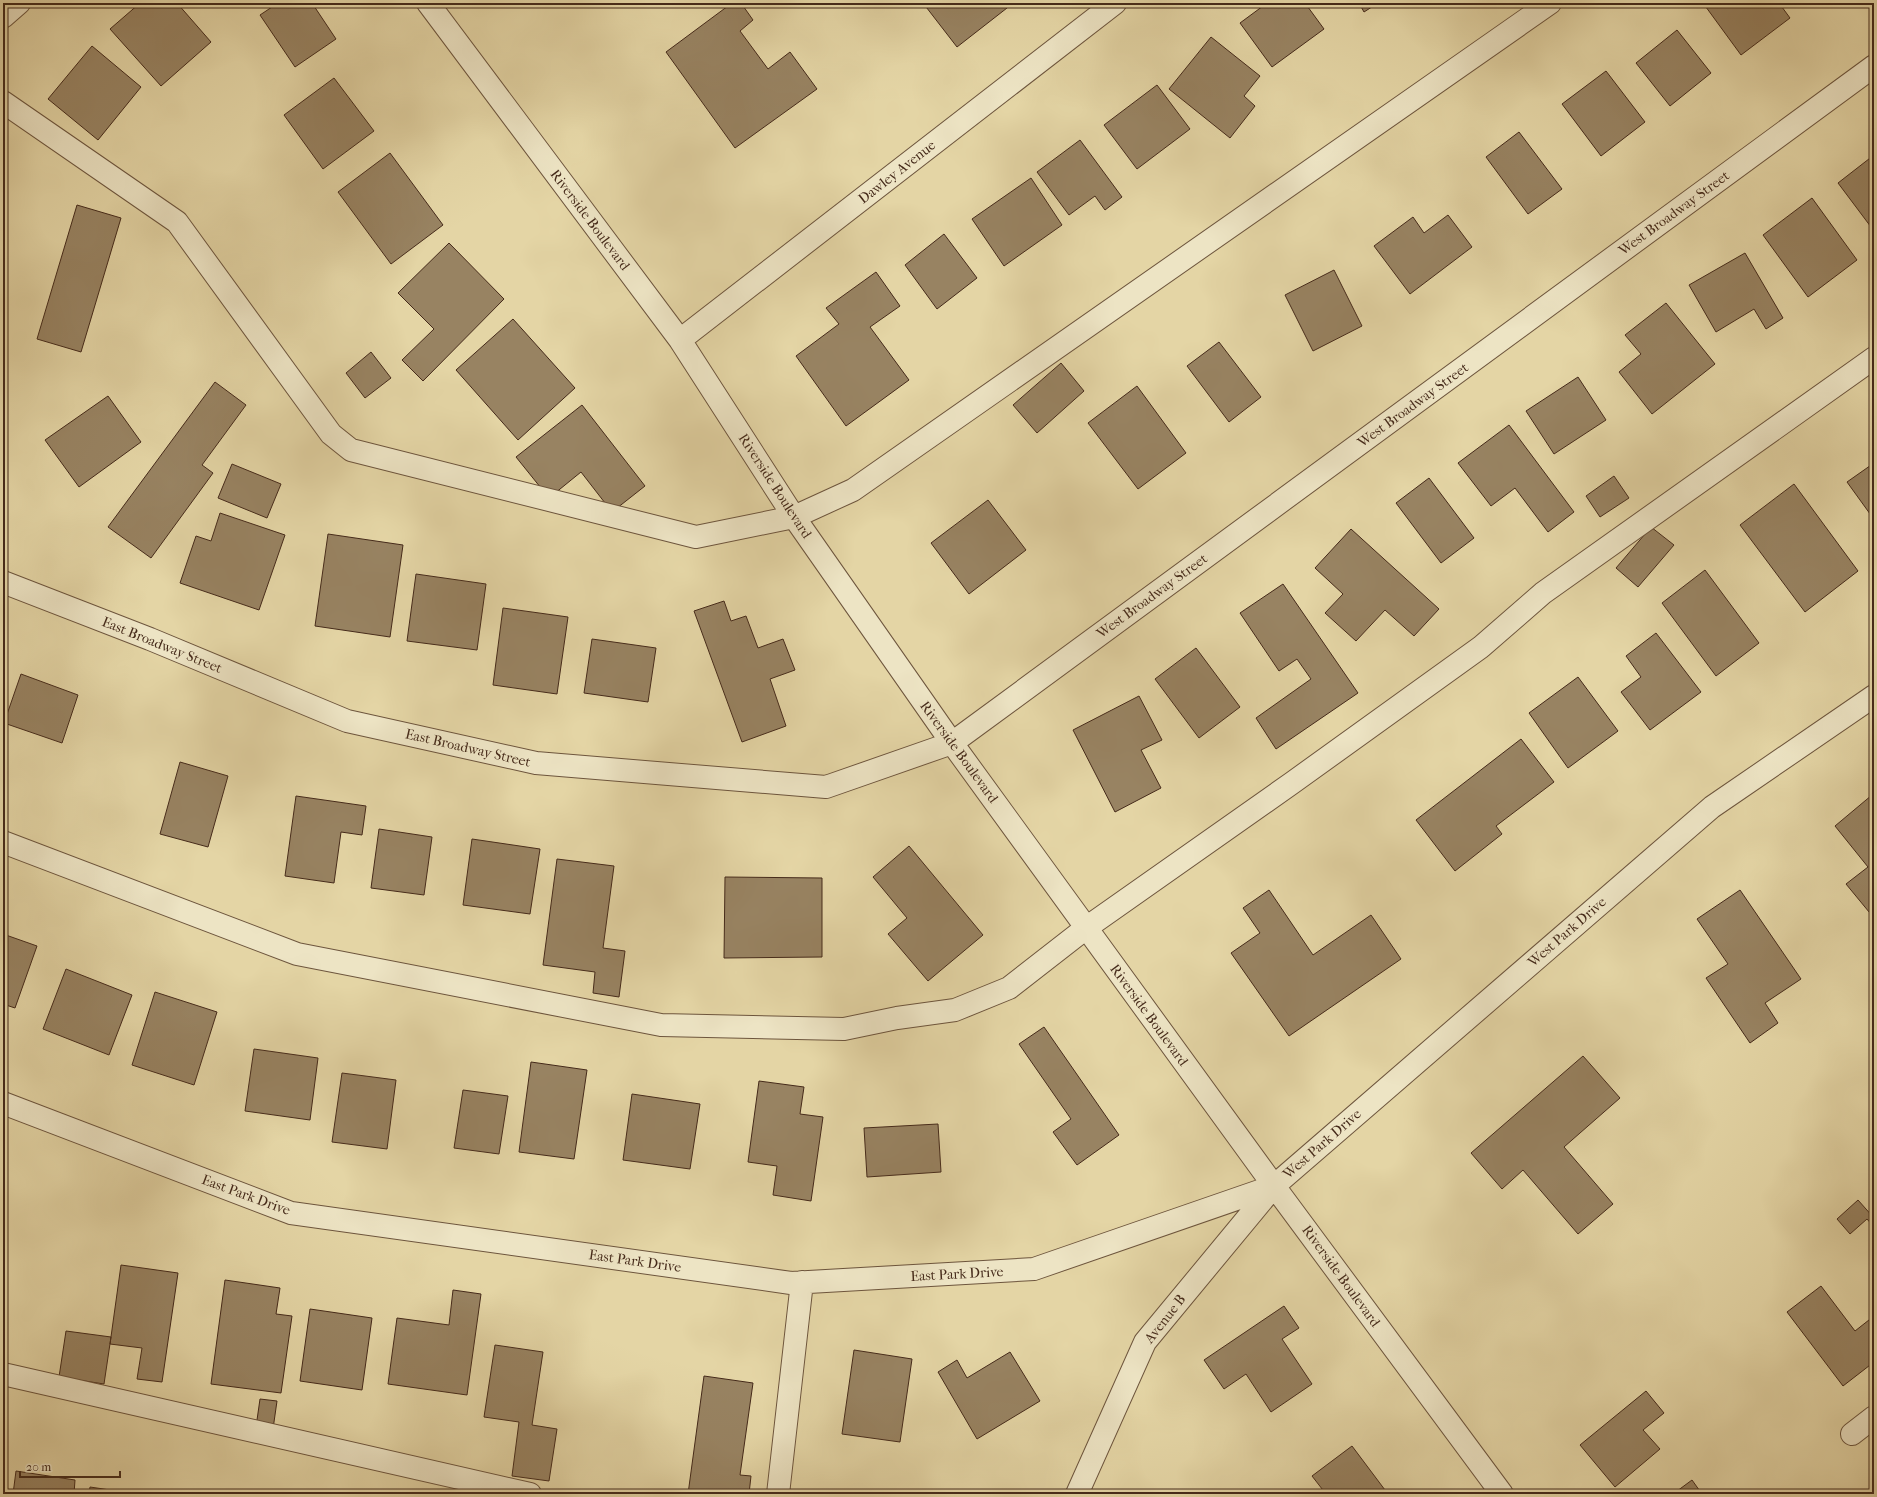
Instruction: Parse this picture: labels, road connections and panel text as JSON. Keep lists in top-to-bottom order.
{
  "streets": {
    "street": [
      "Dawley Avenue",
      "West Broadway Street",
      "Riverside Boulevard",
      "East Broadway Street",
      "West Park Drive",
      "East Park Drive",
      "Avenue B"
    ]
  },
  "crossings": [
    ["Dawley Avenue", "Riverside Boulevard"],
    ["West Broadway Street", "Riverside Boulevard"],
    ["West Broadway Street", "East Broadway Street"],
    ["Riverside Boulevard", "East Broadway Street"],
    ["Riverside Boulevard", "West Park Drive"],
    ["Riverside Boulevard", "East Park Drive"],
    ["Riverside Boulevard", "Avenue B"],
    ["West Park Drive", "East Park Drive"],
    ["West Park Drive", "Avenue B"],
    ["East Park Drive", "Avenue B"]
  ],
  "scale_bar": "20 m"
}
